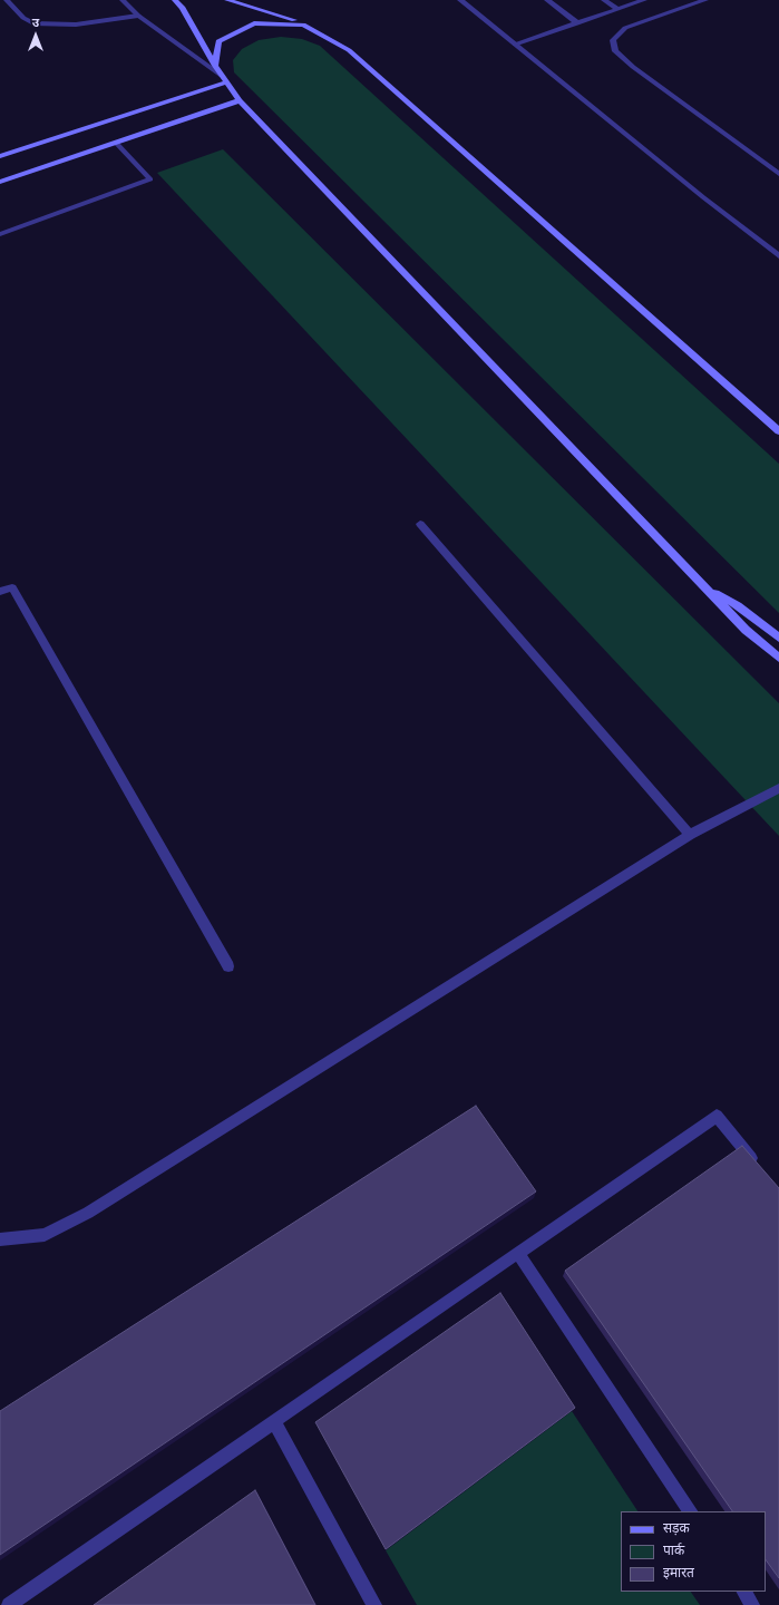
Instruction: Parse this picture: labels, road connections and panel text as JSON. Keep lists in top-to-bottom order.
{
  "legend": ["सड़क", "पार्क", "इमारत"],
  "north": "top"
}
